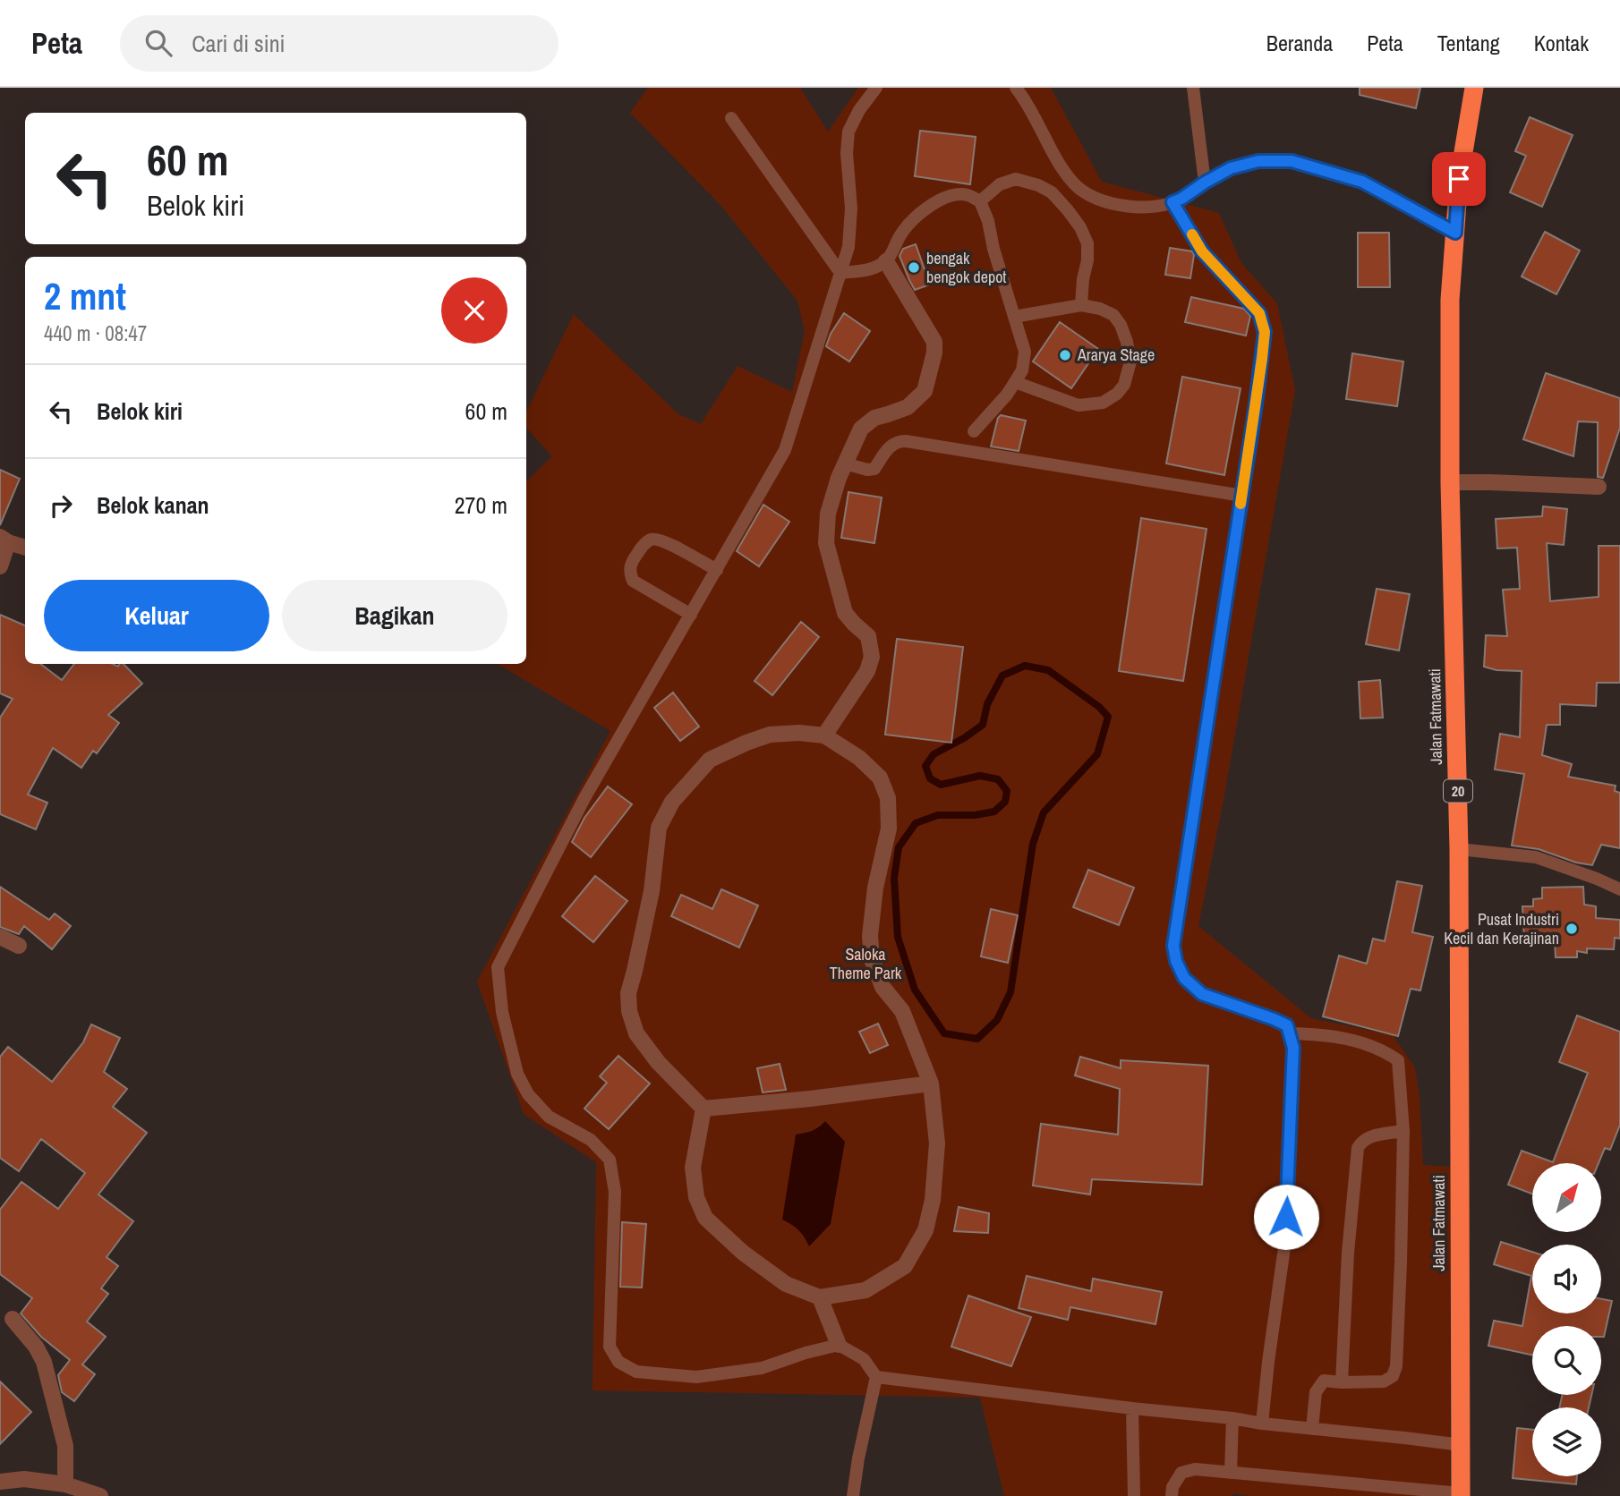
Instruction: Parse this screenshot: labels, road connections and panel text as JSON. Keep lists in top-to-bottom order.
{
  "streets": {
    "highway": ["Jalan Fatmawati", "20"]
  },
  "parks": ["Saloka Theme Park"],
  "places": ["bengak bengok depot", "Ararya Stage", "Pusat Industri Kecil dan Kerajinan"],
  "north": "top right",
  "page": {
    "header": "Peta",
    "search": "Cari di sini",
    "nav": [
      "Beranda",
      "Peta",
      "Tentang",
      "Kontak"
    ],
    "turn": ["60 m", "Belok kiri"],
    "heading": ["2 mnt", "440 m · 08:47"],
    "list": [
      {
        "name": "Belok kiri",
        "value": "60 m"
      },
      {
        "name": "Belok kanan",
        "value": "270 m"
      }
    ],
    "buttons": ["Keluar", "Bagikan"]
  }
}
